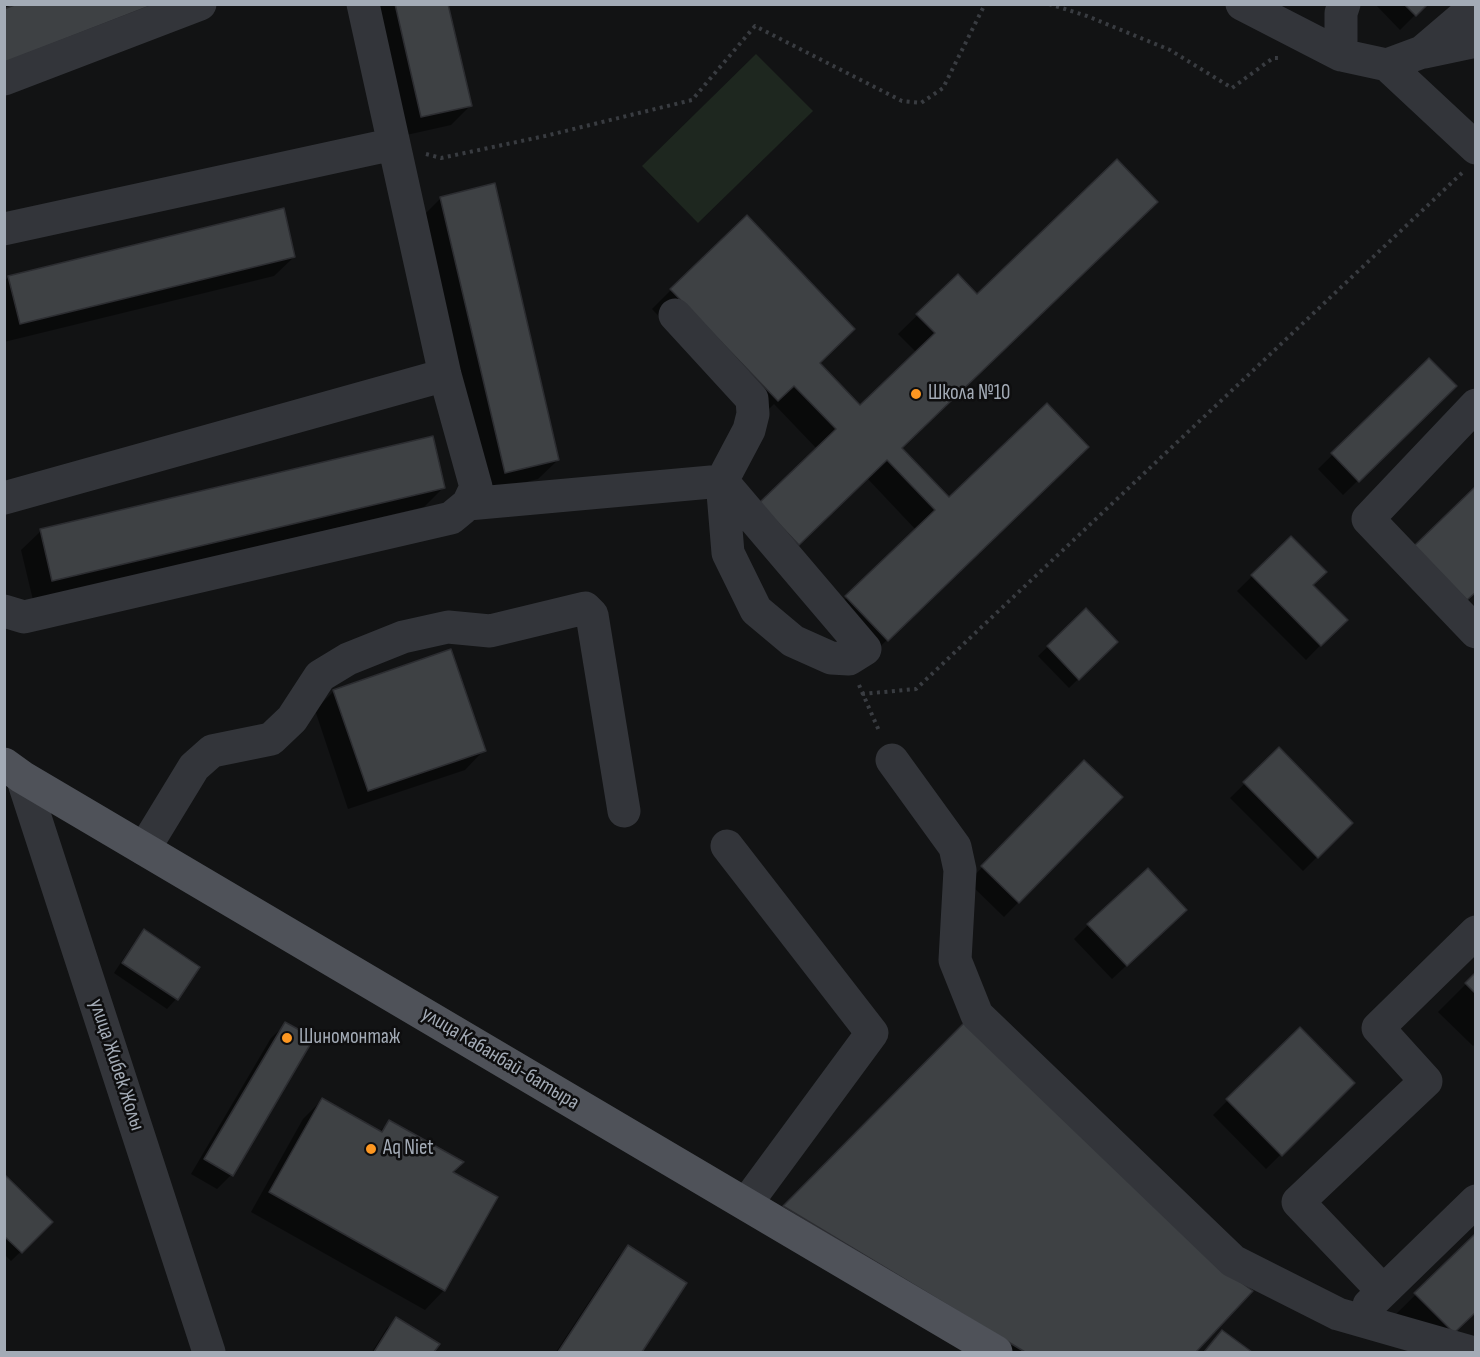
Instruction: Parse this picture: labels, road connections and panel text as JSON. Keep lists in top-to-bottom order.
{
  "streets": {
    "main road": ["улица Кабанбай-батыра"],
    "street": ["улица Жибек Жолы"]
  },
  "crossings": [
    ["улица Кабанбай-батыра", "улица Жибек Жолы"]
  ],
  "places": ["Школа №10", "Шиномонтаж", "Aq Niet"]
}
